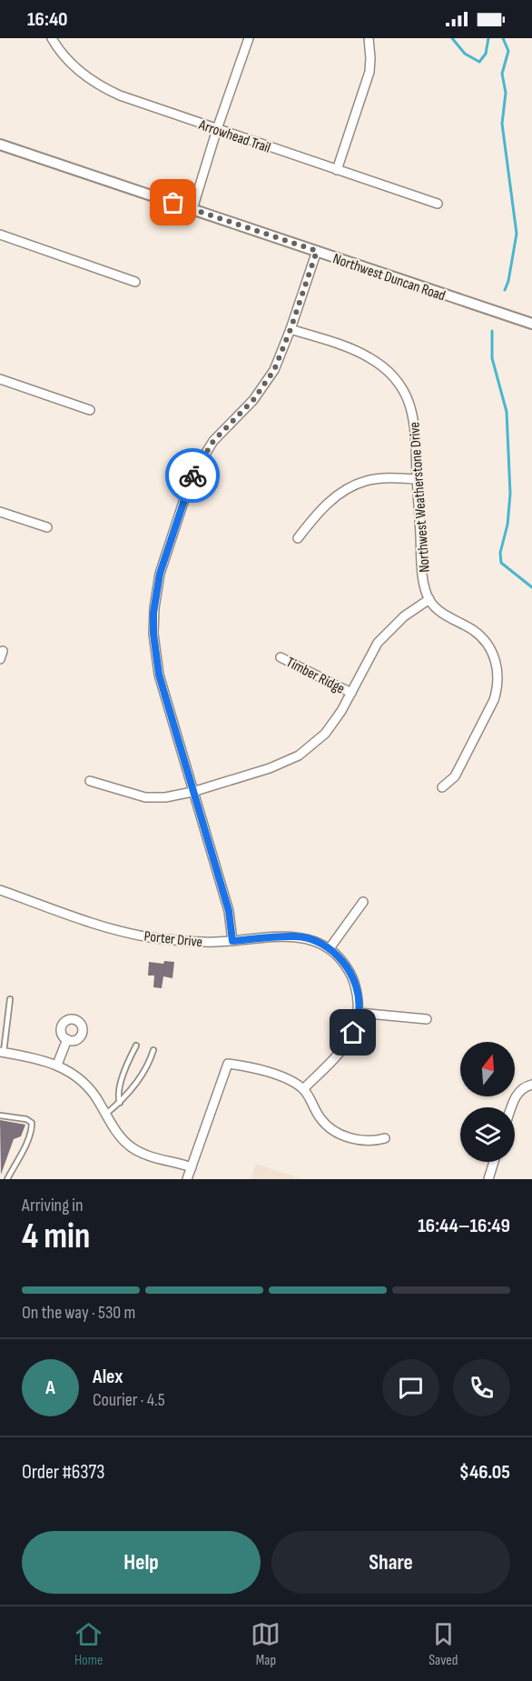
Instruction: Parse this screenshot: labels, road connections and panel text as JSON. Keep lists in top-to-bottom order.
{
  "streets": {
    "street": [
      "Arrowhead Trail",
      "Northwest Duncan Road",
      "Northwest Weatherstone Drive",
      "Timber Ridge",
      "Porter Drive"
    ]
  },
  "north": "top",
  "page": {
    "status": "16:40",
    "heading": ["4 min", "Arriving in", "16:44–16:49"],
    "panel": [
      "Alex",
      "Courier · 4.5",
      "Order #6373",
      "$46.05"
    ],
    "bar": "On the way · 530 m",
    "round": "A",
    "buttons": ["Help", "Share"],
    "tabs": ["Home", "Map", "Saved"]
  }
}
